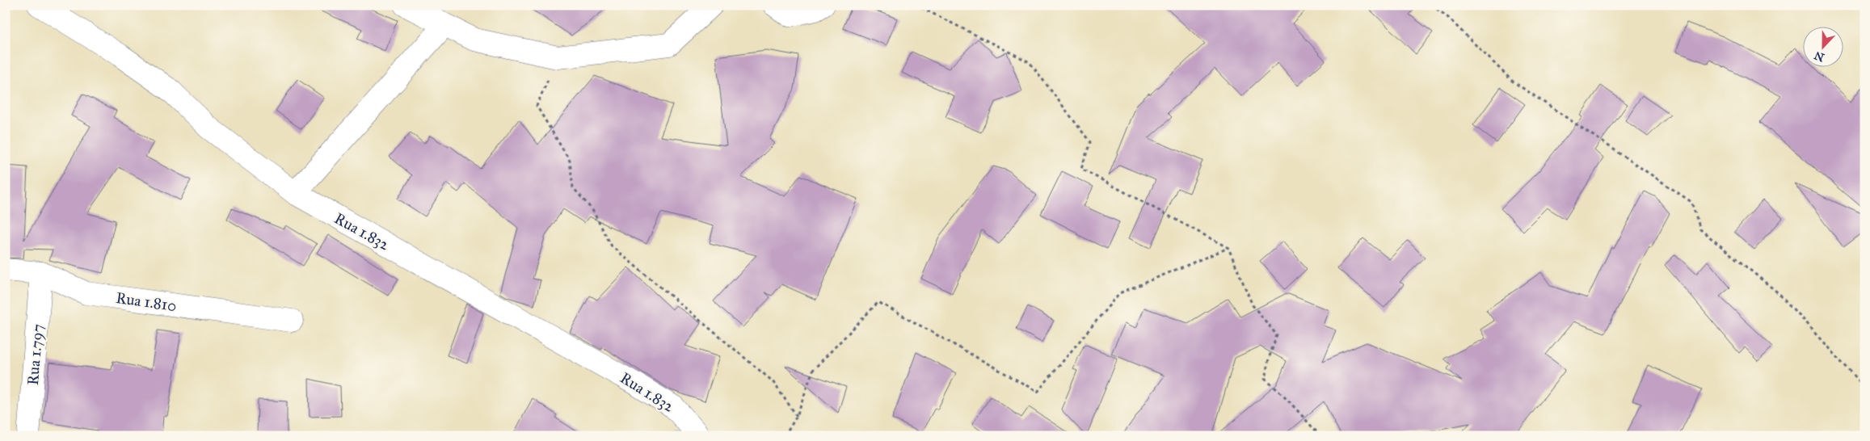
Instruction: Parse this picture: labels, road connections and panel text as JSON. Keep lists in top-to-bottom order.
{
  "streets": {
    "street": ["Rua 1.832", "Rua 1.810", "Rua 1.797"]
  },
  "crossings": [
    ["Rua 1.810", "Rua 1.797"]
  ],
  "north": "bottom"
}
